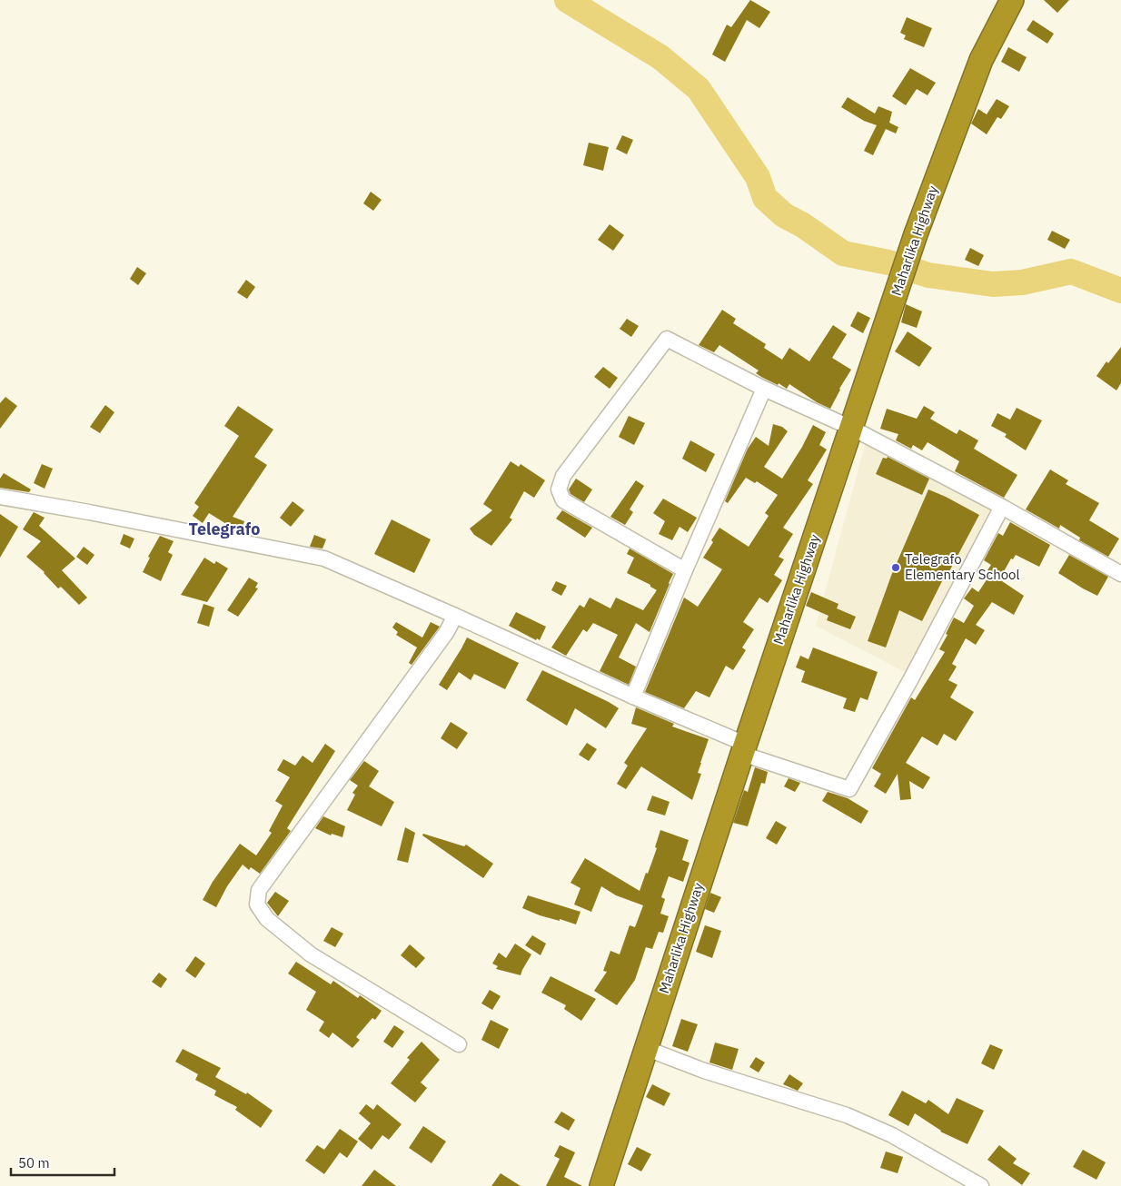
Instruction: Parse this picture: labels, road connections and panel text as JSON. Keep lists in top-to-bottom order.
{
  "streets": {
    "highway": ["Maharlika Highway"]
  },
  "districts": ["Telegrafo"],
  "places": ["Telegrafo Elementary School"],
  "scale_bar": "50 m"
}
